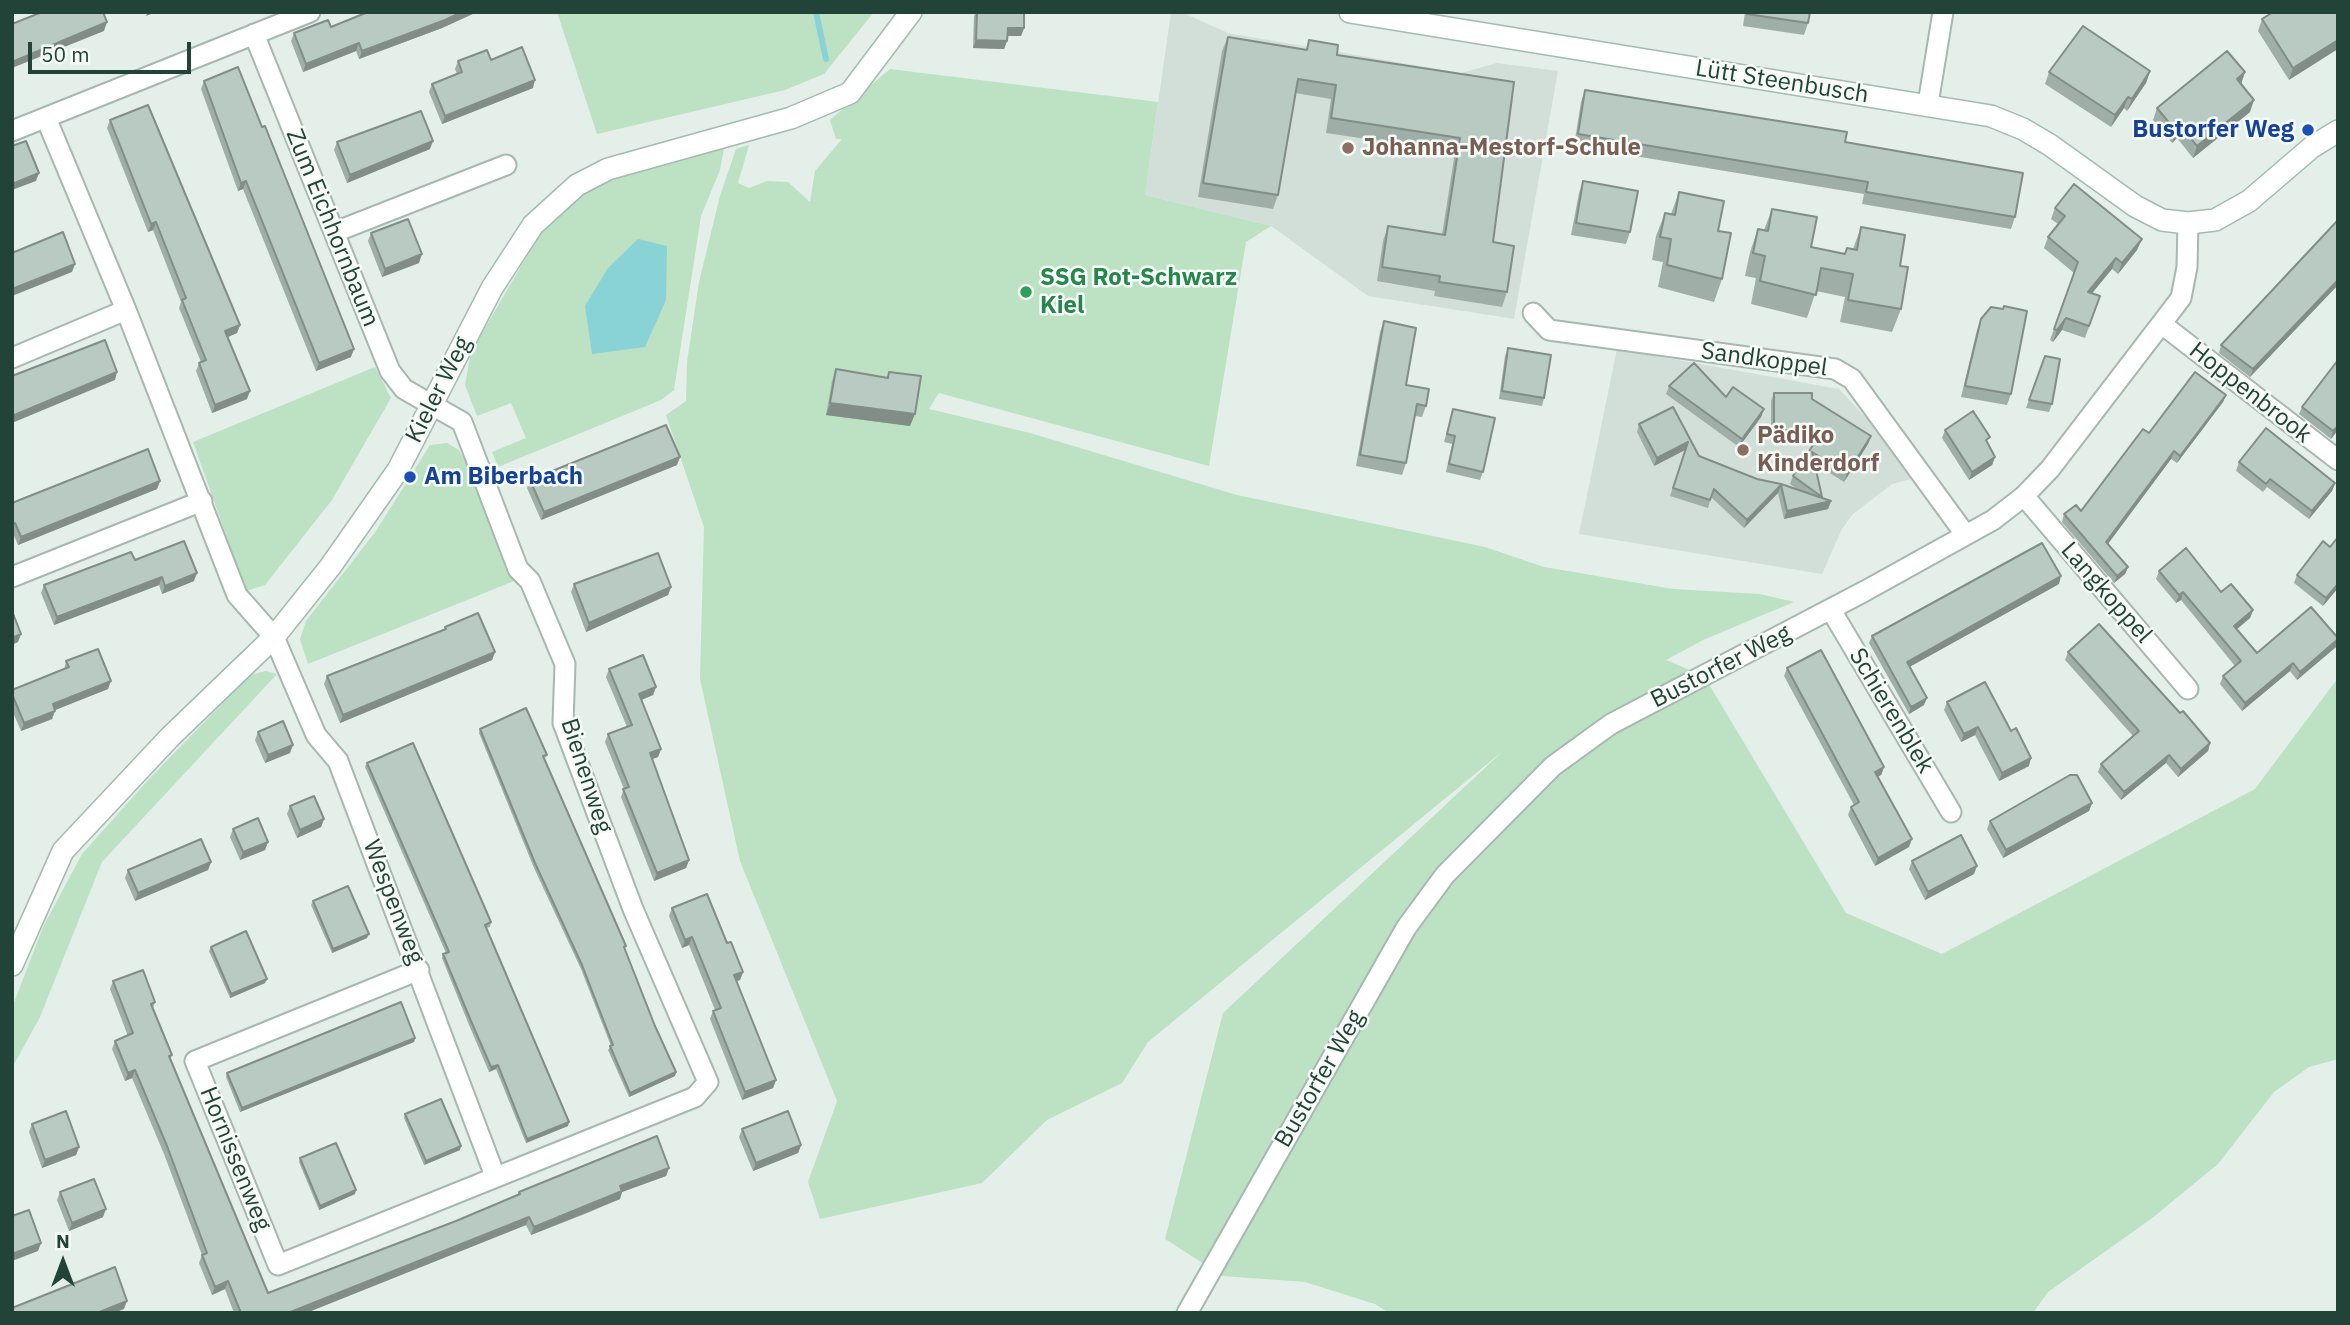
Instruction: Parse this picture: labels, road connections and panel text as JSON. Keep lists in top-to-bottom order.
{
  "streets": {
    "street": [
      "Lütt Steenbusch",
      "Zum Eichhornbaum",
      "Sandkoppel",
      "Kieler Weg",
      "Hoppenbrook",
      "Langkoppel",
      "Bustorfer Weg",
      "Schierenblek",
      "Bienenweg",
      "Wespenweg",
      "Hornissenweg"
    ]
  },
  "crossings": [
    ["Lütt Steenbusch", "Bustorfer Weg"],
    ["Zum Eichhornbaum", "Kieler Weg"],
    ["Zum Eichhornbaum", "Bienenweg"],
    ["Sandkoppel", "Bustorfer Weg"],
    ["Kieler Weg", "Bienenweg"],
    ["Kieler Weg", "Wespenweg"],
    ["Hoppenbrook", "Bustorfer Weg"],
    ["Langkoppel", "Bustorfer Weg"],
    ["Bustorfer Weg", "Schierenblek"],
    ["Bienenweg", "Wespenweg"],
    ["Bienenweg", "Hornissenweg"],
    ["Wespenweg", "Hornissenweg"]
  ],
  "places": [
    "Bustorfer Weg",
    "Johanna-Mestorf-Schule",
    "SSG Rot-Schwarz Kiel",
    "Pädiko Kinderdorf",
    "Am Biberbach"
  ],
  "scale_bar": "50 m",
  "north": "top"
}
